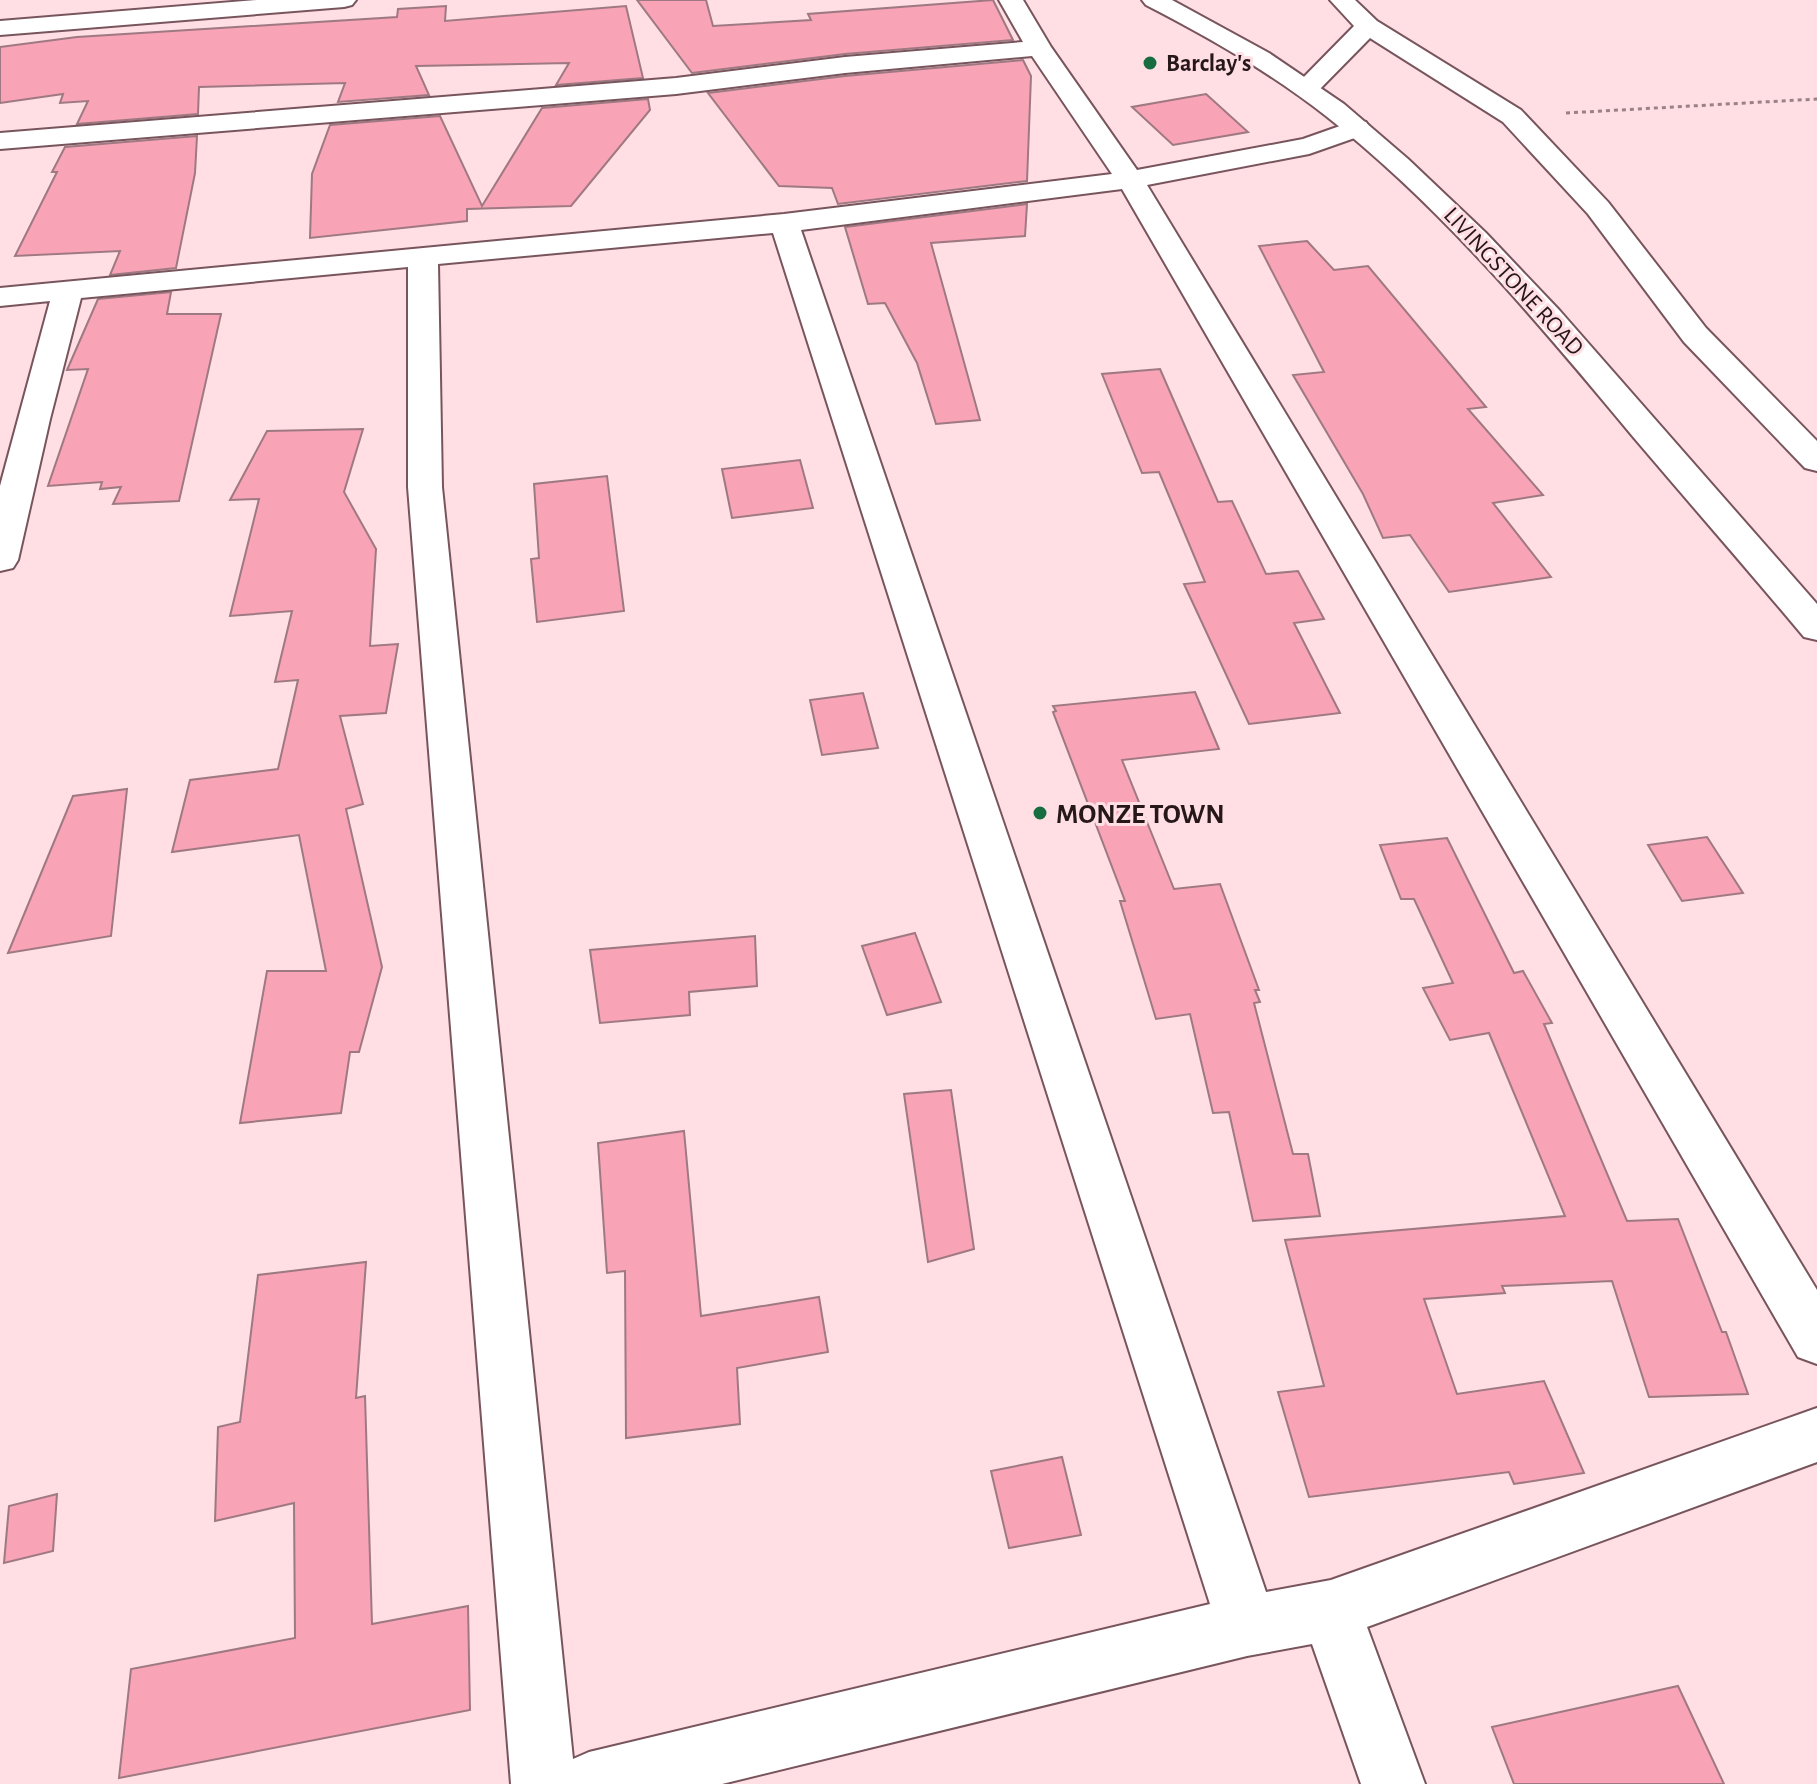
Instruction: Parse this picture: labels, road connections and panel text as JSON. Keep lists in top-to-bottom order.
{
  "streets": {
    "main road": ["LIVINGSTONE ROAD"]
  },
  "places": ["Barclay's", "MONZE TOWN"]
}
